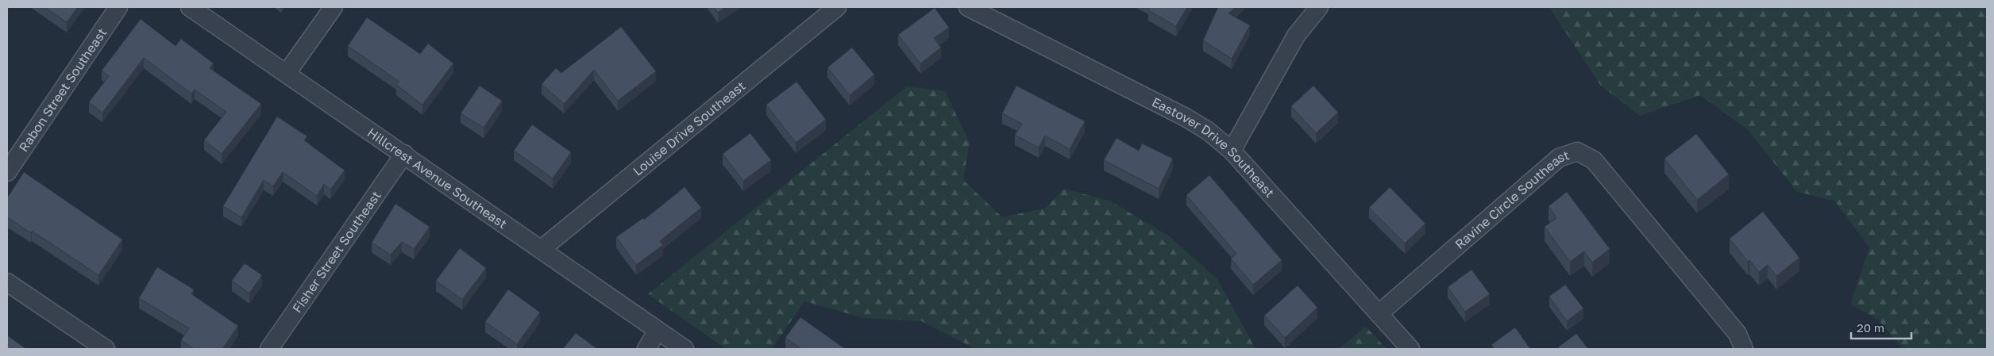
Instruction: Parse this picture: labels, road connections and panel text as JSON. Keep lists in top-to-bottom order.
{
  "streets": {
    "street": [
      "Rabon Street Southeast",
      "Louise Drive Southeast",
      "Eastover Drive Southeast",
      "Hillcrest Avenue Southeast",
      "Ravine Circle Southeast",
      "Fisher Street Southeast"
    ]
  },
  "crossings": [
    ["Louise Drive Southeast", "Hillcrest Avenue Southeast"],
    ["Eastover Drive Southeast", "Ravine Circle Southeast"],
    ["Hillcrest Avenue Southeast", "Fisher Street Southeast"]
  ],
  "scale_bar": "20 m"
}
